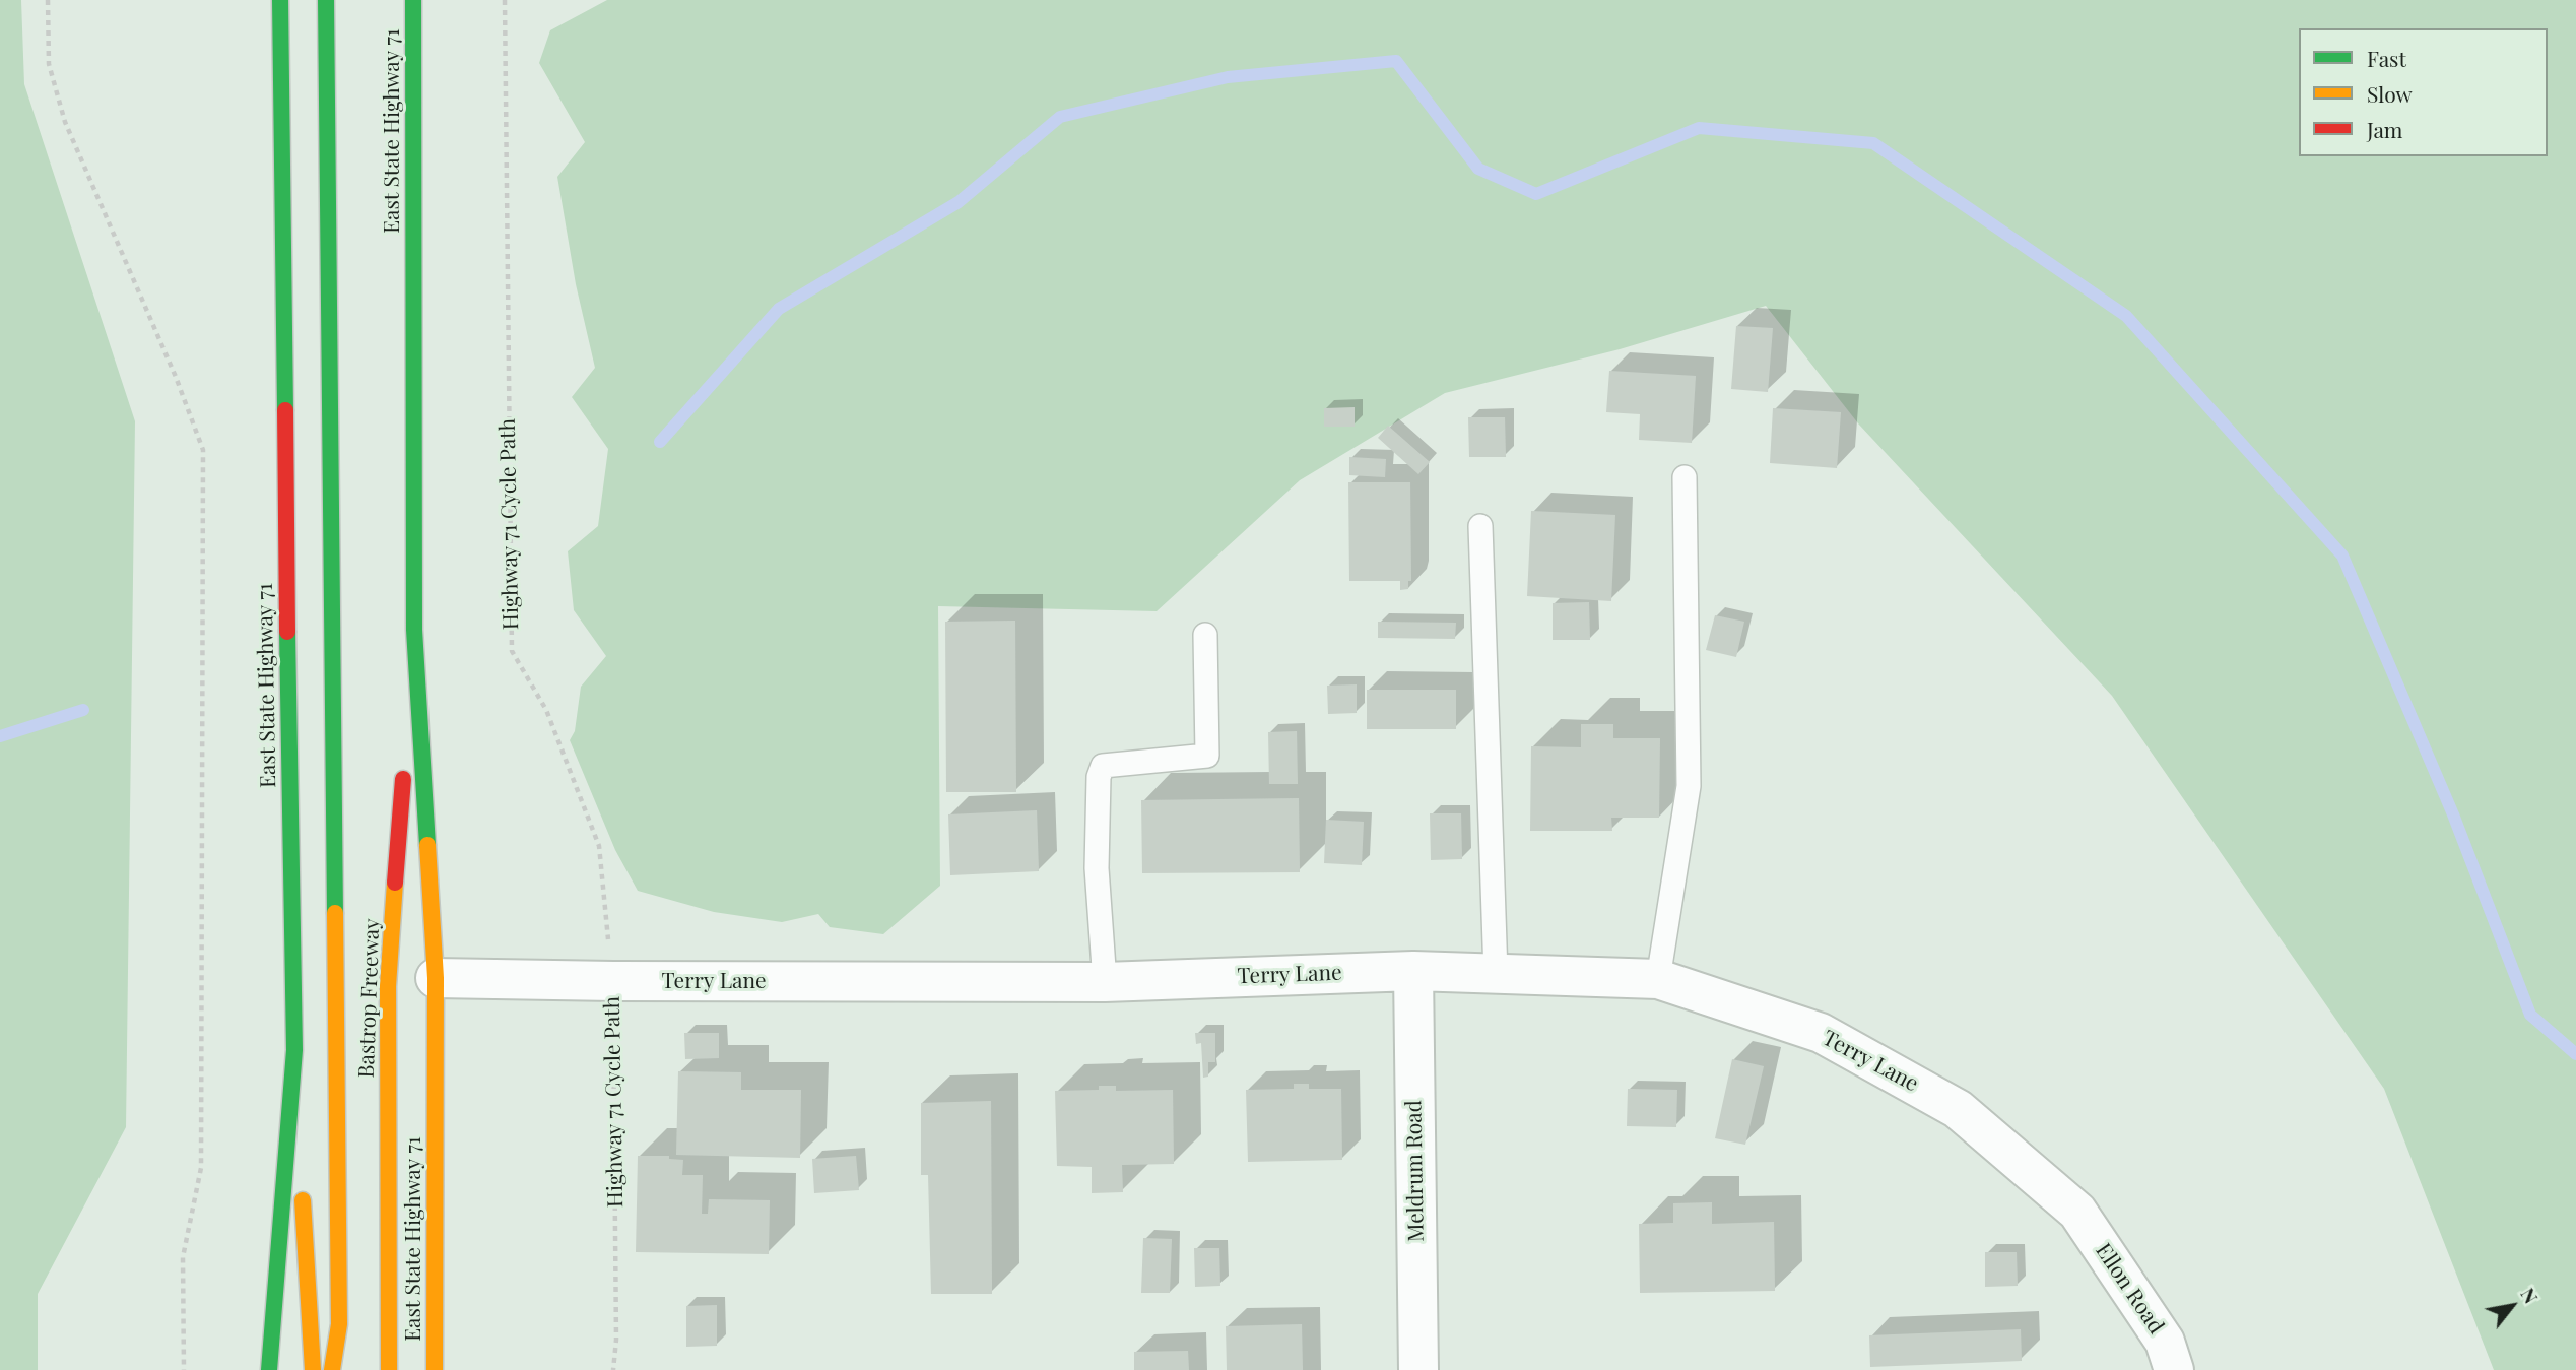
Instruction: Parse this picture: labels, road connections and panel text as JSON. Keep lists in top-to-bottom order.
{
  "streets": {
    "highway": ["East State Highway 71", "Bastrop Freeway"],
    "street": ["Terry Lane", "Meldrum Road", "Ellon Road"],
    "path": ["Highway 71 Cycle Path"]
  },
  "crossings": [
    ["East State Highway 71", "Terry Lane"],
    ["East State Highway 71", "Bastrop Freeway"],
    ["Highway 71 Cycle Path", "Terry Lane"],
    ["Terry Lane", "Meldrum Road"],
    ["Terry Lane", "Ellon Road"]
  ],
  "legend": ["Fast", "Slow", "Jam"],
  "north": "top right"
}
